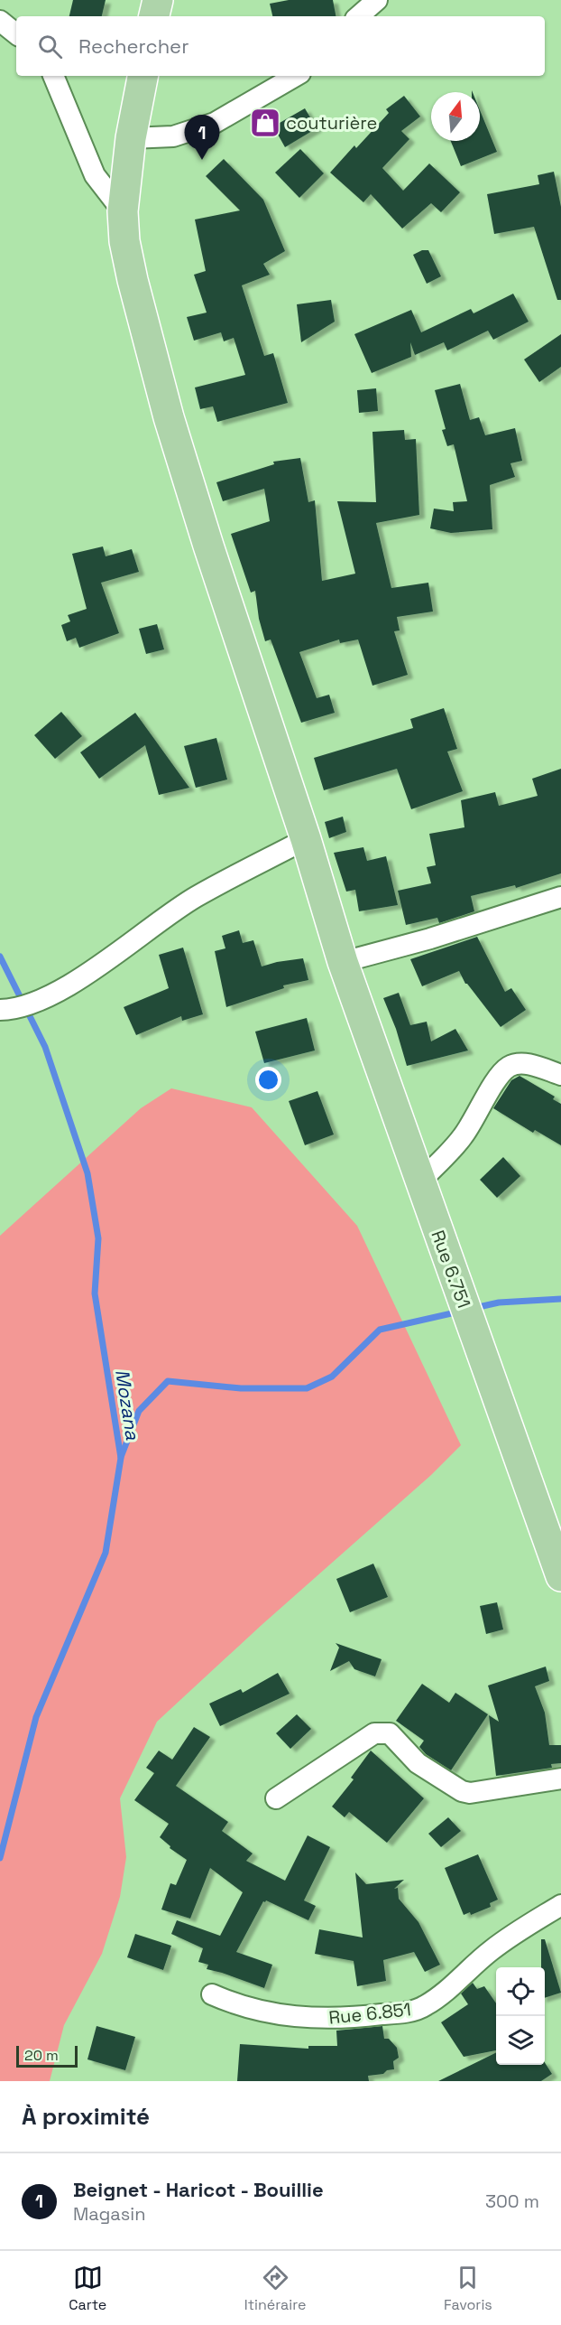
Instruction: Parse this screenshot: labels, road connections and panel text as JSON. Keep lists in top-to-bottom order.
{
  "streets": {
    "main road": ["Rue 6.751"],
    "street": ["Rue 6.851"]
  },
  "water": ["Mozana"],
  "places": {
    "shop": ["couturière"]
  },
  "scale_bar": "20 m",
  "north": "top",
  "page": {
    "search": "Rechercher",
    "pins": "1",
    "scale": "20 m",
    "heading": "À proximité",
    "list": [
      {
        "mark": "1",
        "name": "Beignet - Haricot - Bouillie",
        "note": "Magasin",
        "value": "300 m"
      }
    ],
    "nav": ["Carte", "Itinéraire", "Favoris"]
  }
}
